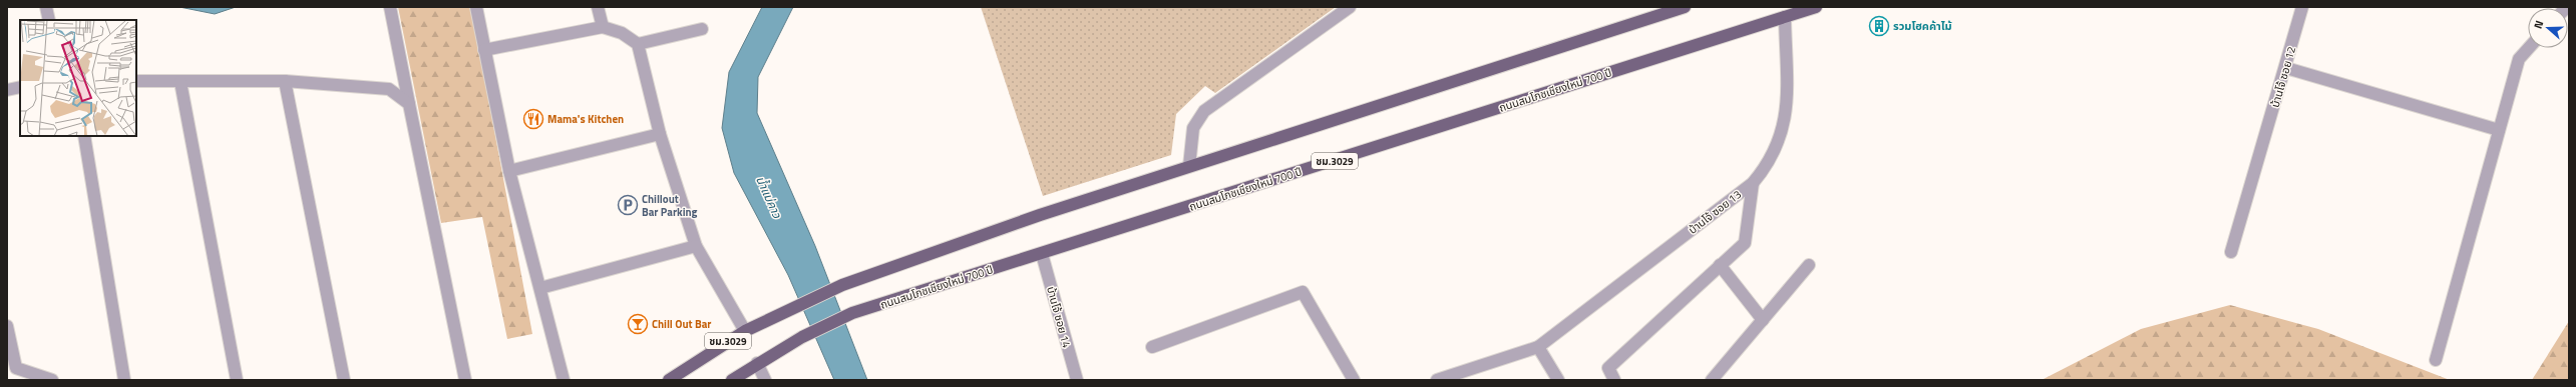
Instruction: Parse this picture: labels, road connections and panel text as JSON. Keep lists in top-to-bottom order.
{
  "streets": {
    "main road": ["ถนนสมโภชเชียงใหม่ 700 ปี", "ชม.3029"],
    "street": ["บ้านโจ้ ซอย 12", "บ้านโจ้ ซอย 13", "บ้านโจ้ ซอย 14"]
  },
  "crossings": [
    ["ถนนสมโภชเชียงใหม่ 700 ปี", "บ้านโจ้ ซอย 13"],
    ["ถนนสมโภชเชียงใหม่ 700 ปี", "บ้านโจ้ ซอย 14"]
  ],
  "water": ["น้ำแม่คาว"],
  "places": {
    "building": ["รวมโฮคค้าไม้"],
    "restaurant": ["Mama's Kitchen"],
    "parking": ["Chillout Bar Parking"],
    "bar": ["Chill Out Bar"]
  },
  "north": "left"
}
